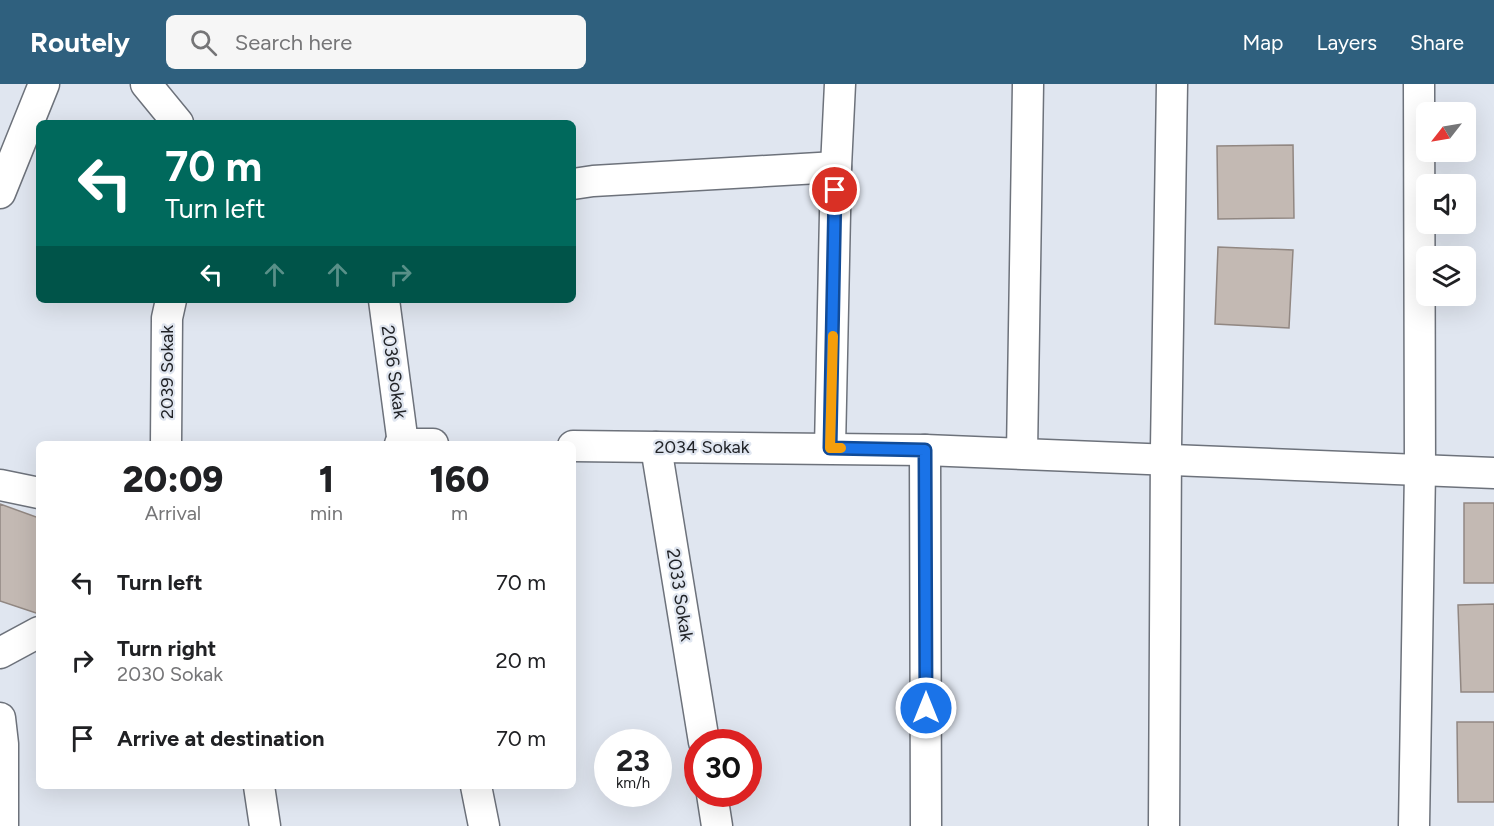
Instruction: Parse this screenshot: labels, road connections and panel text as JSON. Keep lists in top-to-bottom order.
{
  "streets": {
    "street": [
      "2039 Sokak",
      "2036 Sokak",
      "2034 Sokak",
      "2033 Sokak"
    ]
  },
  "crossings": [
    ["2034 Sokak", "2033 Sokak"]
  ],
  "north": "bottom left",
  "page": {
    "header": "Routely",
    "search": "Search here",
    "nav": ["Map", "Layers", "Share"],
    "turn": ["70 m", "Turn left"],
    "eta": [
      "20:09",
      "Arrival",
      "1",
      "min",
      "160",
      "m"
    ],
    "list": [
      {
        "name": "Turn left",
        "value": "70 m"
      },
      {
        "name": "Turn right",
        "note": "2030 Sokak",
        "value": "20 m"
      },
      {
        "name": "Arrive at destination",
        "value": "70 m"
      }
    ],
    "speed": "23 km/h",
    "limit": "30"
  }
}
